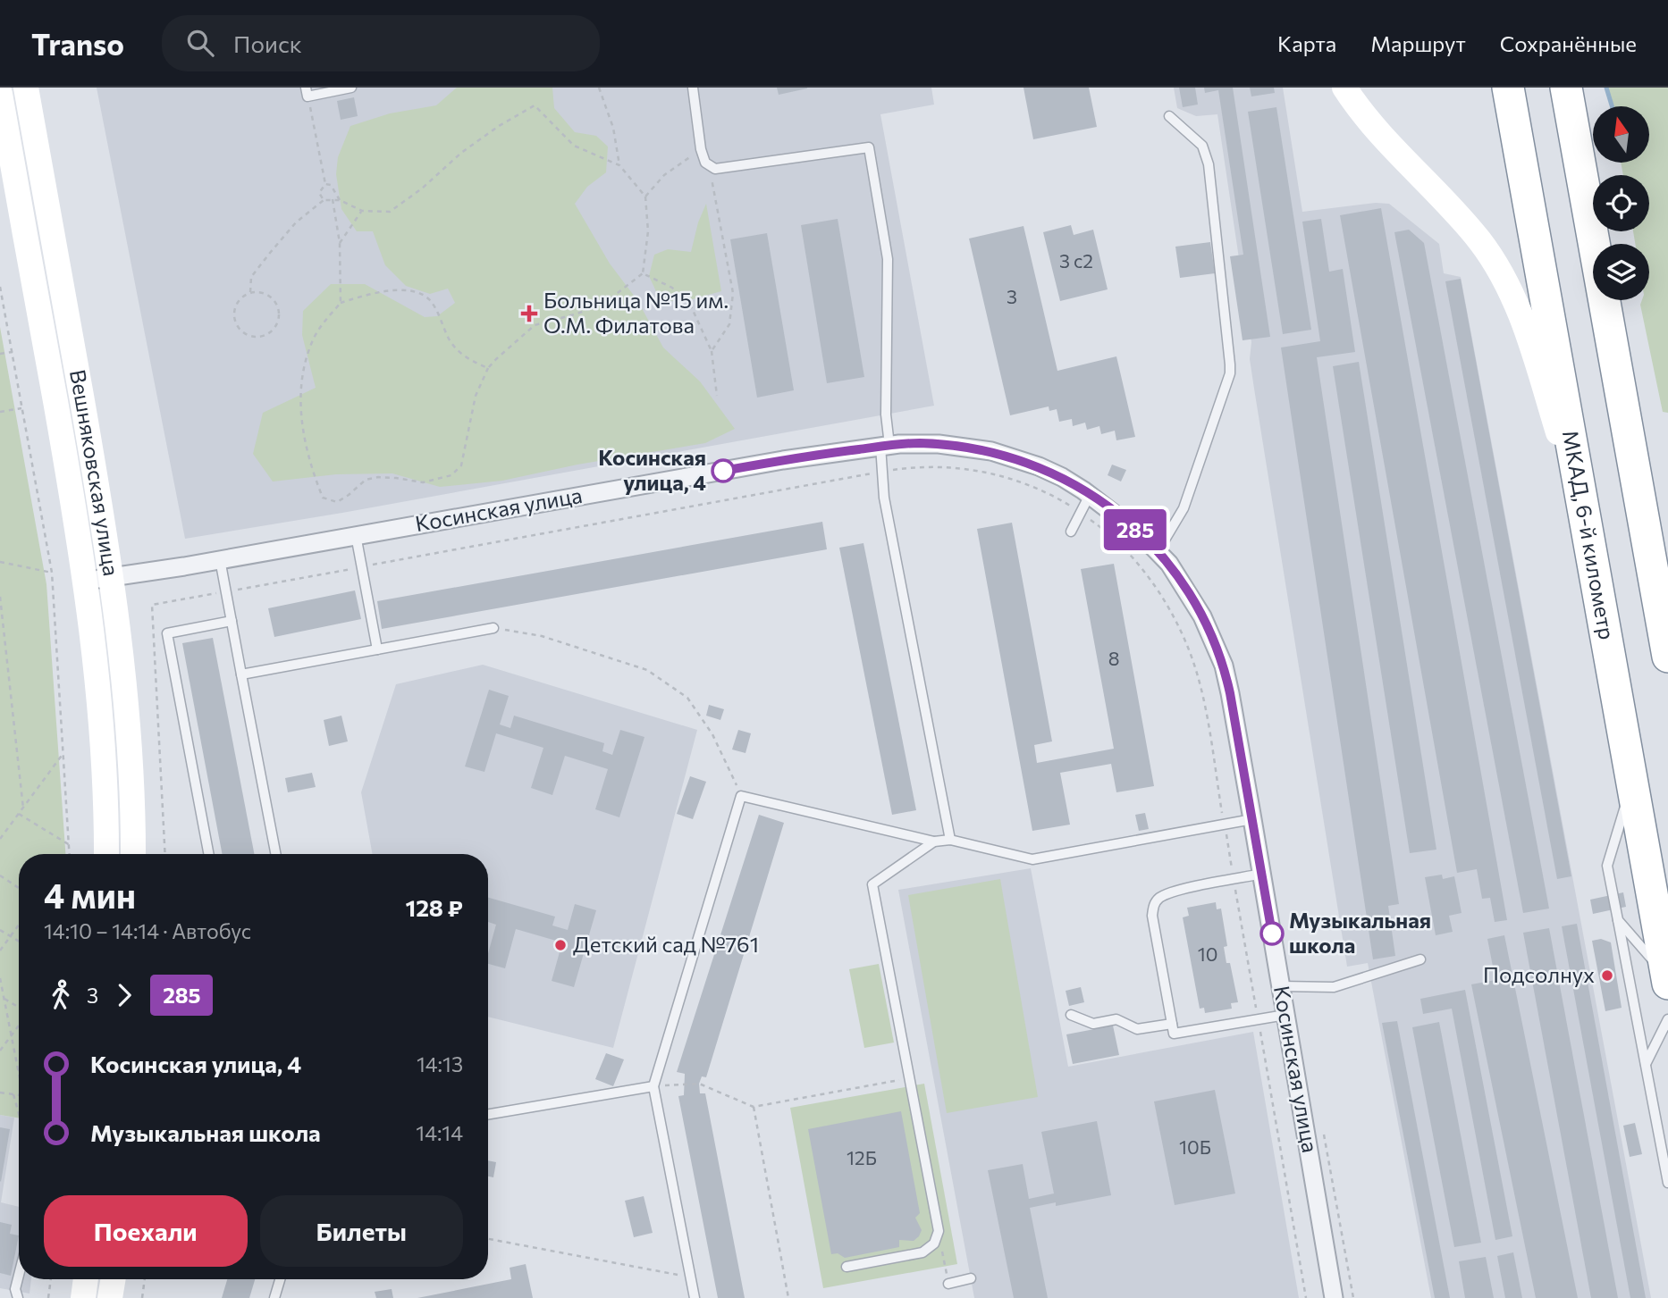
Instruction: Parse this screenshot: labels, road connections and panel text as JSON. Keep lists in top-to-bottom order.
{
  "streets": {
    "highway": ["МКАД, 6-й километр"],
    "main road": ["Вешняковская улица"],
    "street": ["Косинская улица"]
  },
  "crossings": [
    ["Вешняковская улица", "Косинская улица"]
  ],
  "places": {
    "health": ["Больница №15 им. О.М. Филатова"],
    "other": [
      "Косинская улица, 4",
      "Музыкальная школа",
      "Детский сад №761",
      "Подсолнух"
    ]
  },
  "lines": ["bus line 285"],
  "house_numbers": [
    "3 с2",
    "3",
    "8",
    "10",
    "10Б",
    "12Б"
  ],
  "north": "top",
  "page": {
    "header": "Transo",
    "search": "Поиск",
    "nav": ["Карта", "Маршрут", "Сохранённые"],
    "on_map": "285",
    "heading": ["4 мин", "14:10 – 14:14 · Автобус", "128 ₽"],
    "legs": ["3", "285"],
    "list": [
      {
        "name": "Косинская улица, 4",
        "value": "14:13"
      },
      {
        "name": "Музыкальная школа",
        "value": "14:14"
      }
    ],
    "buttons": ["Поехали", "Билеты"]
  }
}
